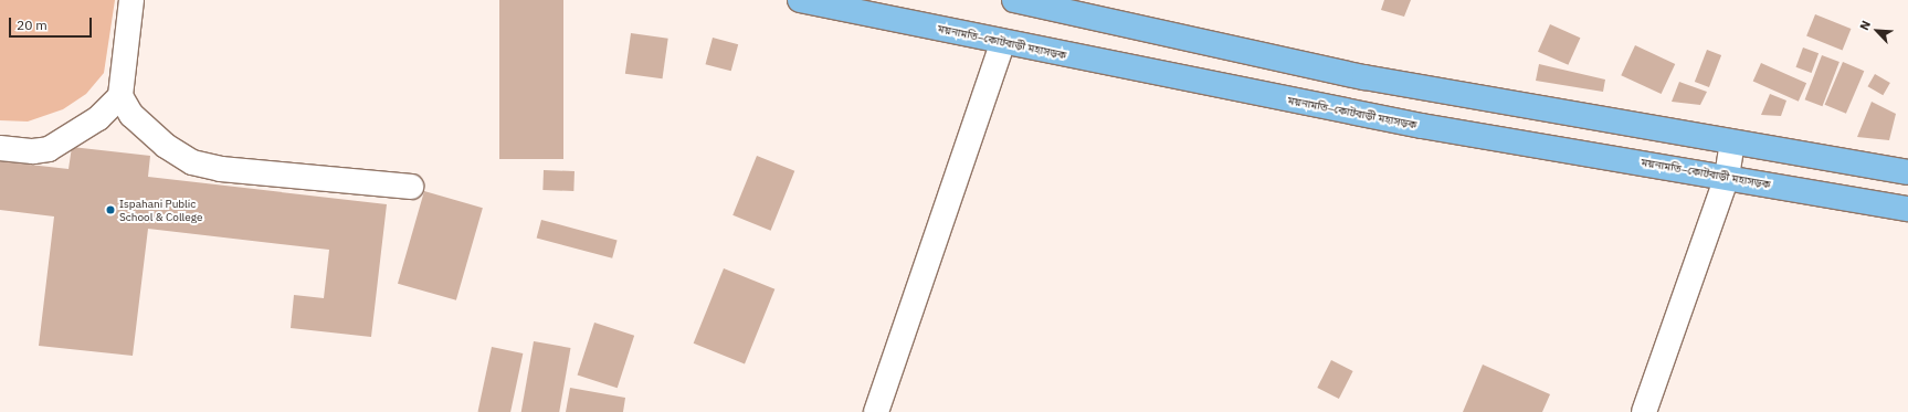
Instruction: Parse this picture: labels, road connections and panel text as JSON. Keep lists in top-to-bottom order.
{
  "streets": {
    "main road": ["ময়নামতি–কোটবাড়ী মহাসড়ক"]
  },
  "places": ["Ispahani Public School & College"],
  "scale_bar": "20 m",
  "north": "top left"
}
